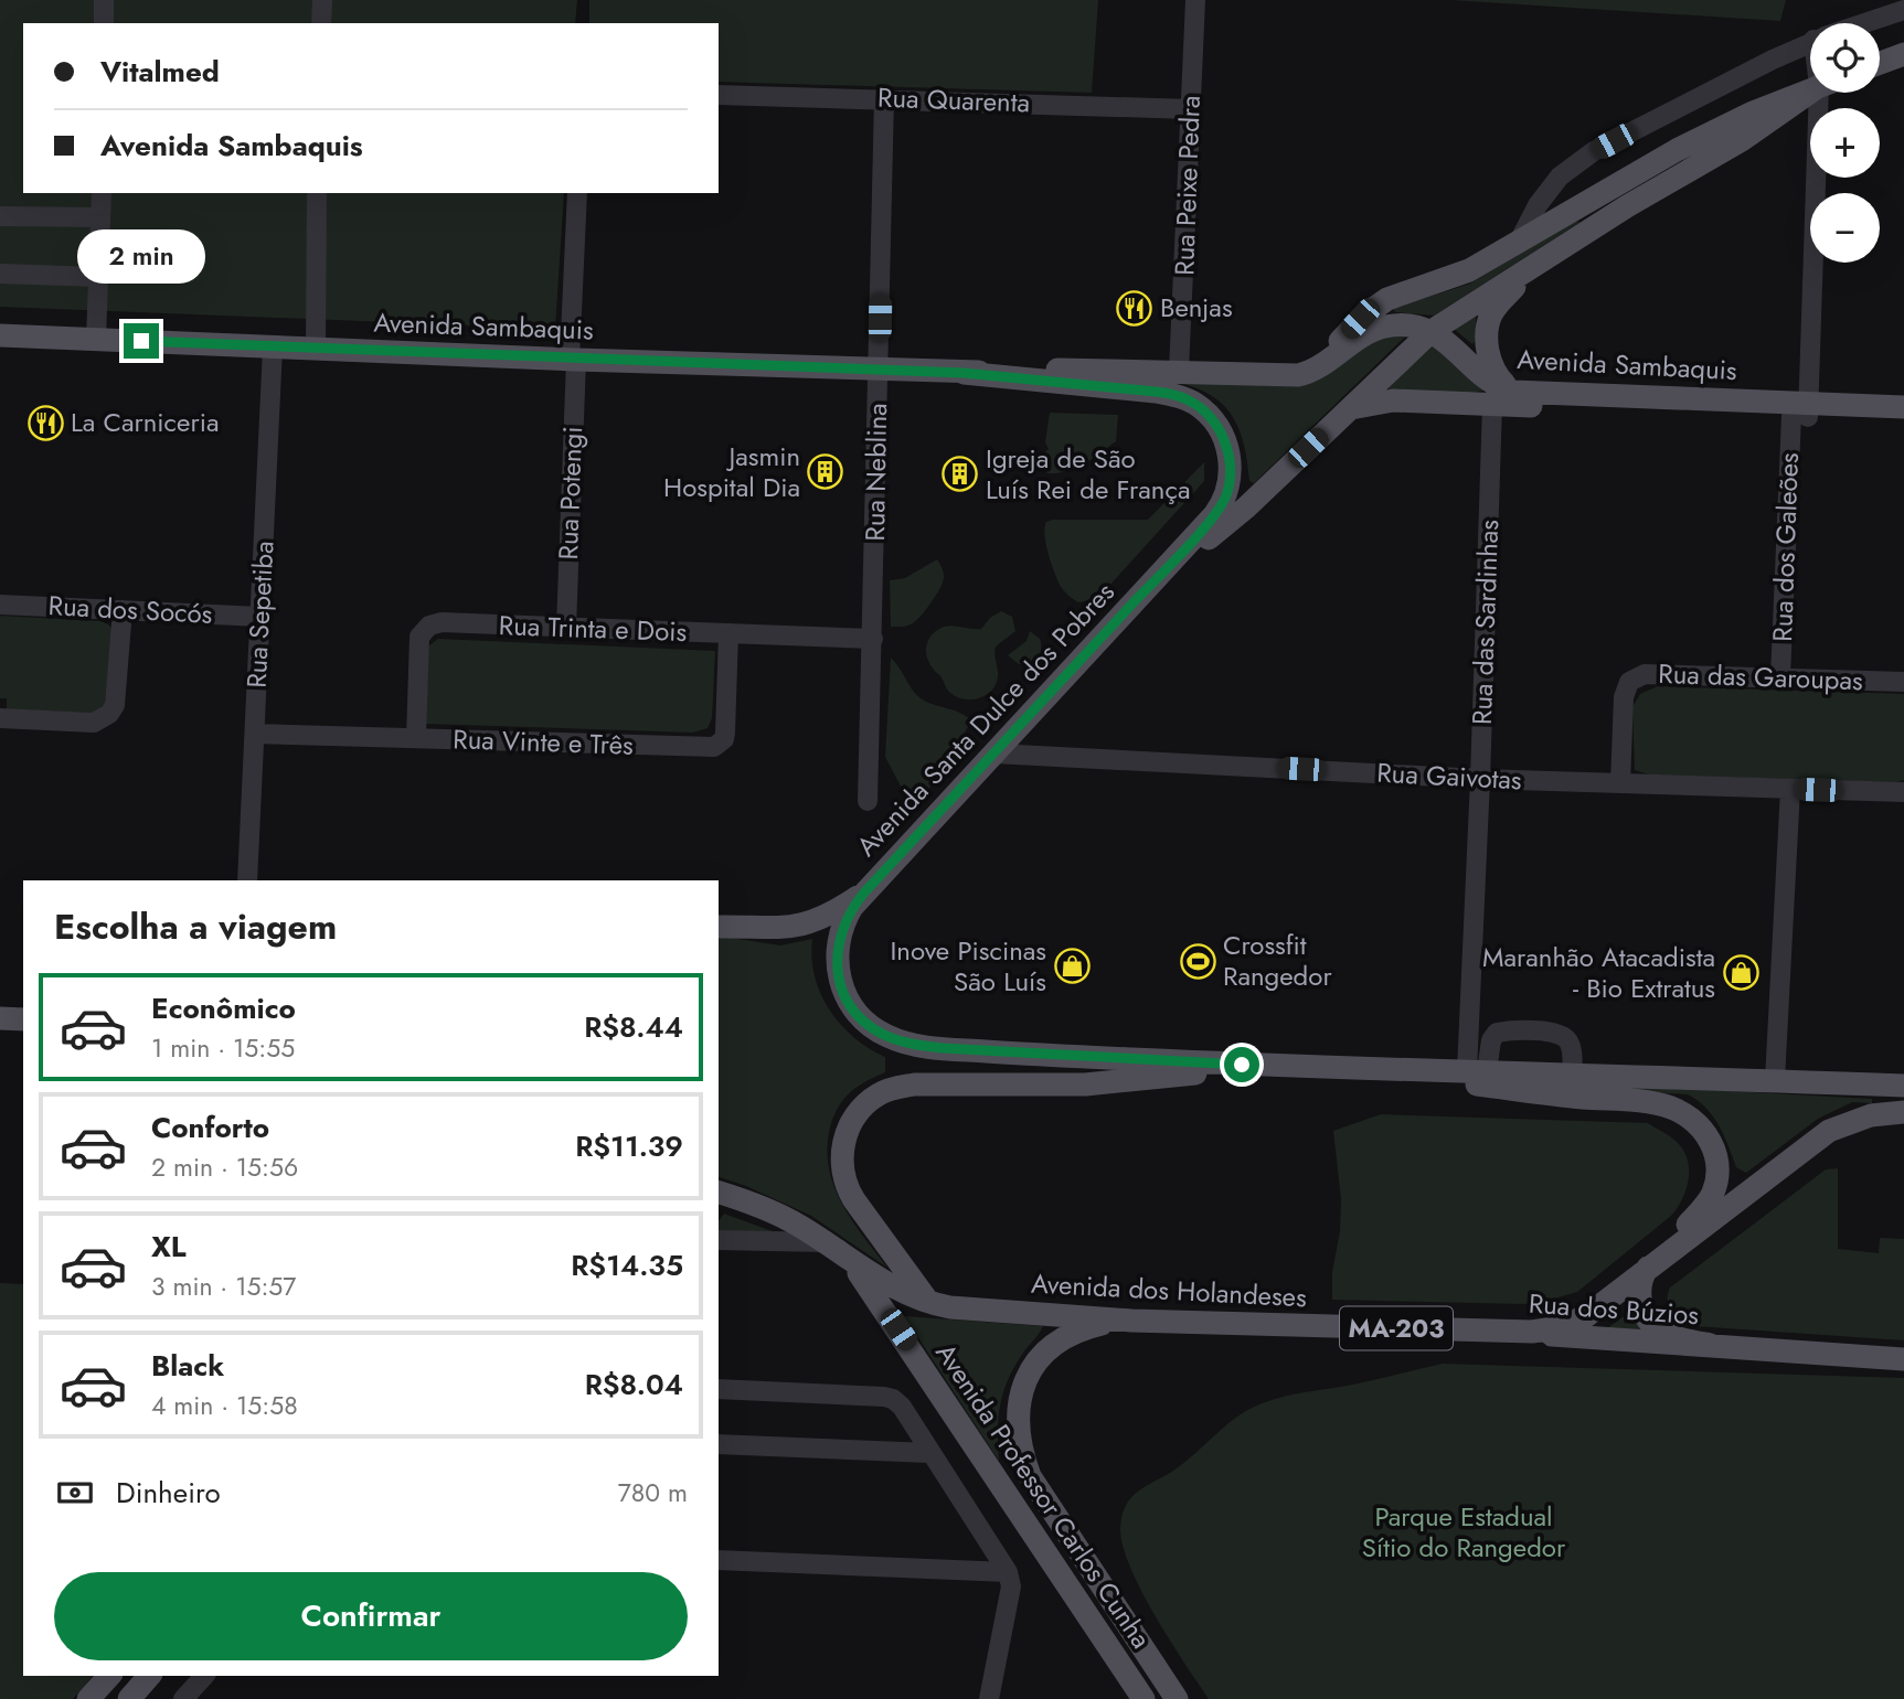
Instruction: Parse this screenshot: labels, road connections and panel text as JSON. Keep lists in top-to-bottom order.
{
  "streets": {
    "main road": [
      "Avenida Sambaquis",
      "Avenida Santa Dulce dos Pobres",
      "Avenida dos Holandeses",
      "Rua dos Búzios",
      "MA-203",
      "Avenida Professor Carlos Cunha"
    ],
    "street": [
      "Rua Quarenta",
      "Rua Peixe Pedra",
      "Rua Neblina",
      "Rua Potengi",
      "Rua dos Galeões",
      "Rua dos Socós",
      "Rua Sepetiba",
      "Rua das Sardinhas",
      "Rua Trinta e Dois",
      "Rua das Garoupas",
      "Rua Vinte e Três",
      "Rua Gaivotas"
    ]
  },
  "crossings": [
    ["Rua Quarenta", "Rua Peixe Pedra"],
    ["Rua Quarenta", "Rua Neblina"],
    ["Rua Peixe Pedra", "Avenida Sambaquis"],
    ["Avenida Sambaquis", "Rua Neblina"],
    ["Avenida Sambaquis", "Rua Potengi"],
    ["Avenida Sambaquis", "Rua dos Galeões"],
    ["Avenida Sambaquis", "Rua Sepetiba"],
    ["Avenida Sambaquis", "Rua das Sardinhas"],
    ["Avenida Sambaquis", "Avenida Santa Dulce dos Pobres"],
    ["Rua Neblina", "Rua Trinta e Dois"],
    ["Rua Potengi", "Rua Trinta e Dois"],
    ["Rua dos Galeões", "Rua das Garoupas"],
    ["Rua dos Socós", "Rua Sepetiba"],
    ["Rua Sepetiba", "Rua Vinte e Três"],
    ["Rua das Sardinhas", "Rua Gaivotas"],
    ["Rua Trinta e Dois", "Rua Vinte e Três"],
    ["Rua das Garoupas", "Rua Gaivotas"],
    ["Avenida Santa Dulce dos Pobres", "Rua Gaivotas"],
    ["Avenida dos Holandeses", "Rua dos Búzios"],
    ["Avenida dos Holandeses", "Avenida Professor Carlos Cunha"]
  ],
  "parks": ["Parque Estadual Sítio do Rangedor"],
  "places": {
    "restaurant": ["Benjas", "La Carniceria"],
    "building": ["Jasmin Hospital Dia", "Igreja de São Luís Rei de França"],
    "sports": ["Crossfit Rangedor"],
    "shop": ["Inove Piscinas São Luís", "Maranhão Atacadista - Bio Extratus"]
  },
  "page": {
    "map_buttons": ["+", "−"],
    "banner": ["Vitalmed", "Avenida Sambaquis"],
    "bubble": "2 min",
    "heading": "Escolha a viagem",
    "list": [
      {
        "name": "Econômico",
        "note": "1 min · 15:55",
        "value": "R$8.44"
      },
      {
        "name": "Conforto",
        "note": "2 min · 15:56",
        "value": "R$11.39"
      },
      {
        "name": "XL",
        "note": "3 min · 15:57",
        "value": "R$14.35"
      },
      {
        "name": "Black",
        "note": "4 min · 15:58",
        "value": "R$8.04"
      }
    ],
    "pay": ["Dinheiro", "780 m"],
    "buttons": "Confirmar"
  }
}
